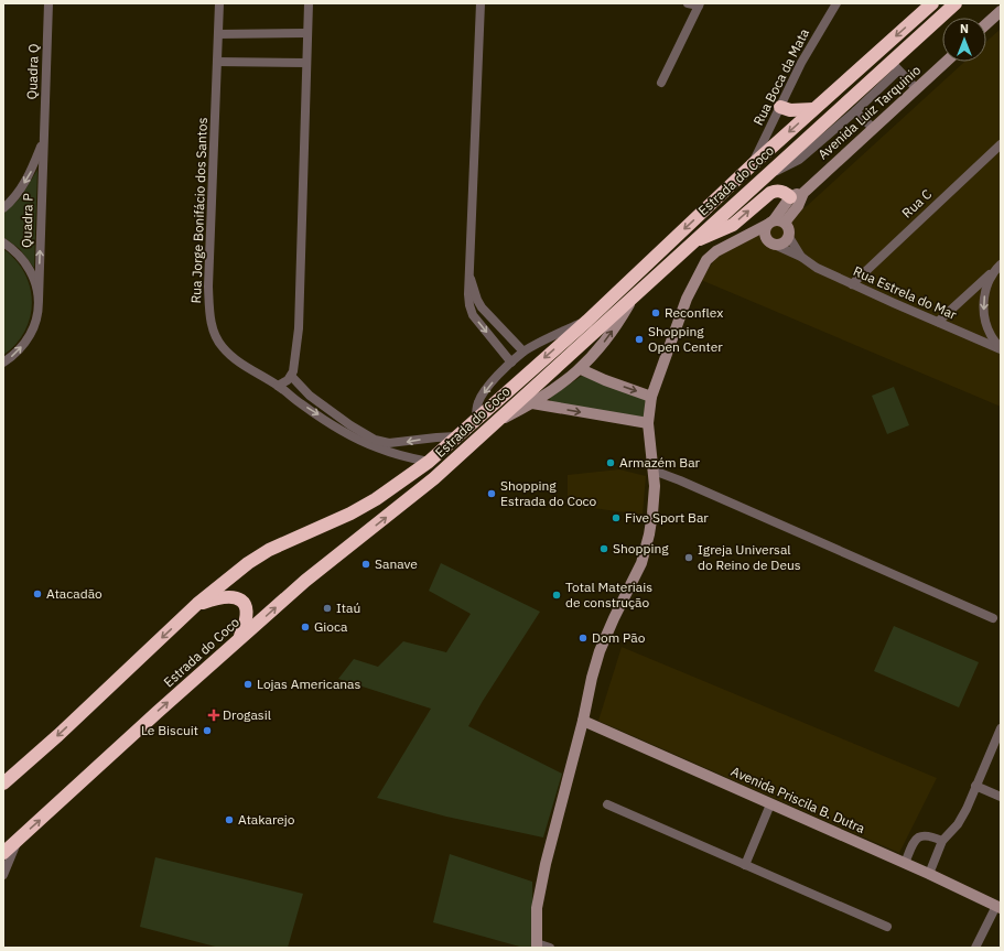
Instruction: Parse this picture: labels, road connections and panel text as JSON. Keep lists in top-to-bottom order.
{
  "streets": {
    "highway": ["Estrada do Coco"],
    "street": [
      "Quadra Q",
      "Rua Boca da Mata",
      "Avenida Luiz Tarquinio",
      "Rua C",
      "Rua Jorge Bonifácio dos Santos",
      "Quadra P",
      "Rua Estrela do Mar",
      "Avenida Priscila B. Dutra"
    ]
  },
  "crossings": [
    ["Quadra Q", "Quadra P"],
    ["Rua Boca da Mata", "Estrada do Coco"],
    ["Avenida Luiz Tarquinio", "Rua Estrela do Mar"],
    ["Avenida Luiz Tarquinio", "Avenida Priscila B. Dutra"],
    ["Rua C", "Rua Estrela do Mar"]
  ],
  "one_way": ["Quadra P"],
  "places": {
    "other": [
      "Reconflex",
      "Shopping Open Center",
      "Armazém Bar",
      "Shopping Estrada do Coco",
      "Five Sport Bar",
      "Shopping",
      "Igreja Universal do Reino de Deus",
      "Sanave",
      "Atacadão",
      "Total Materiais de construção",
      "Itaú",
      "Gioca",
      "Dom Pão",
      "Lojas Americanas",
      "Le Biscuit",
      "Atakarejo"
    ],
    "health": ["Drogasil"]
  },
  "north": "top"
}
